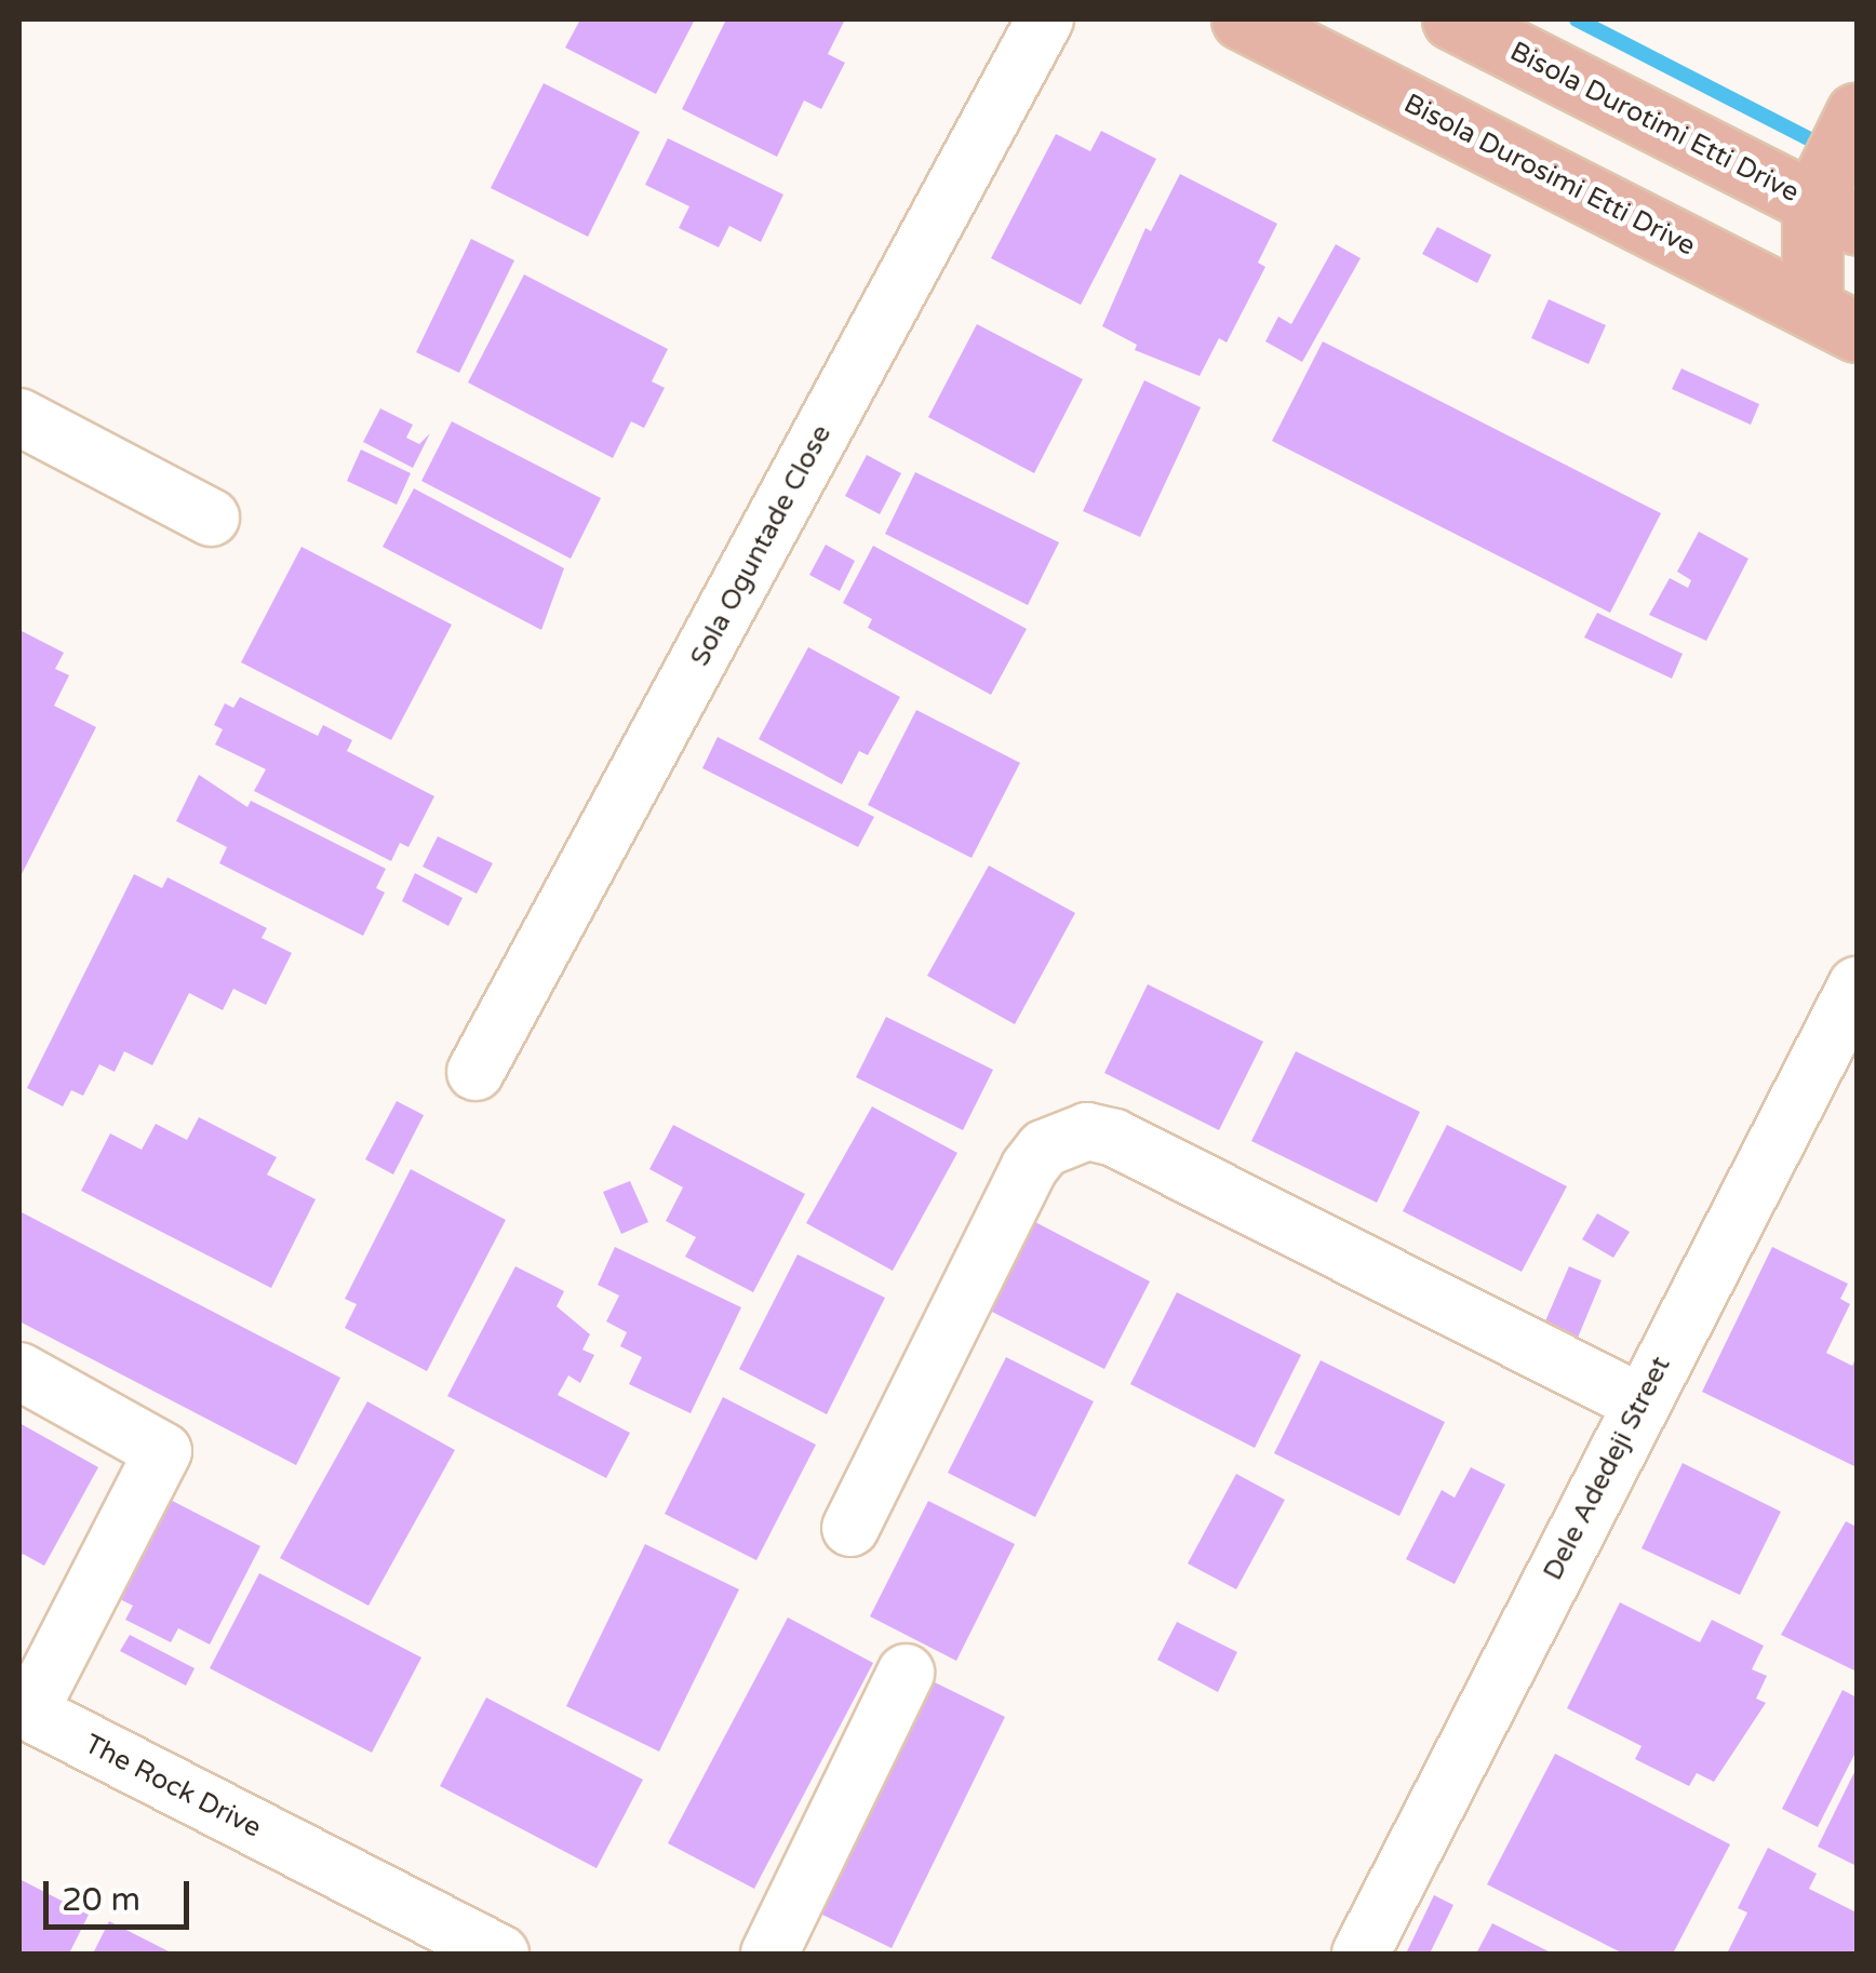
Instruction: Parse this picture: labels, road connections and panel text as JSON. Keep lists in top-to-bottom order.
{
  "streets": {
    "main road": ["Bisola Durotimi Etti Drive", "Bisola Durosimi Etti Drive"],
    "street": ["Sola Oguntade Close", "Dele Adedeji Street", "The Rock Drive"]
  },
  "scale_bar": "20 m"
}
